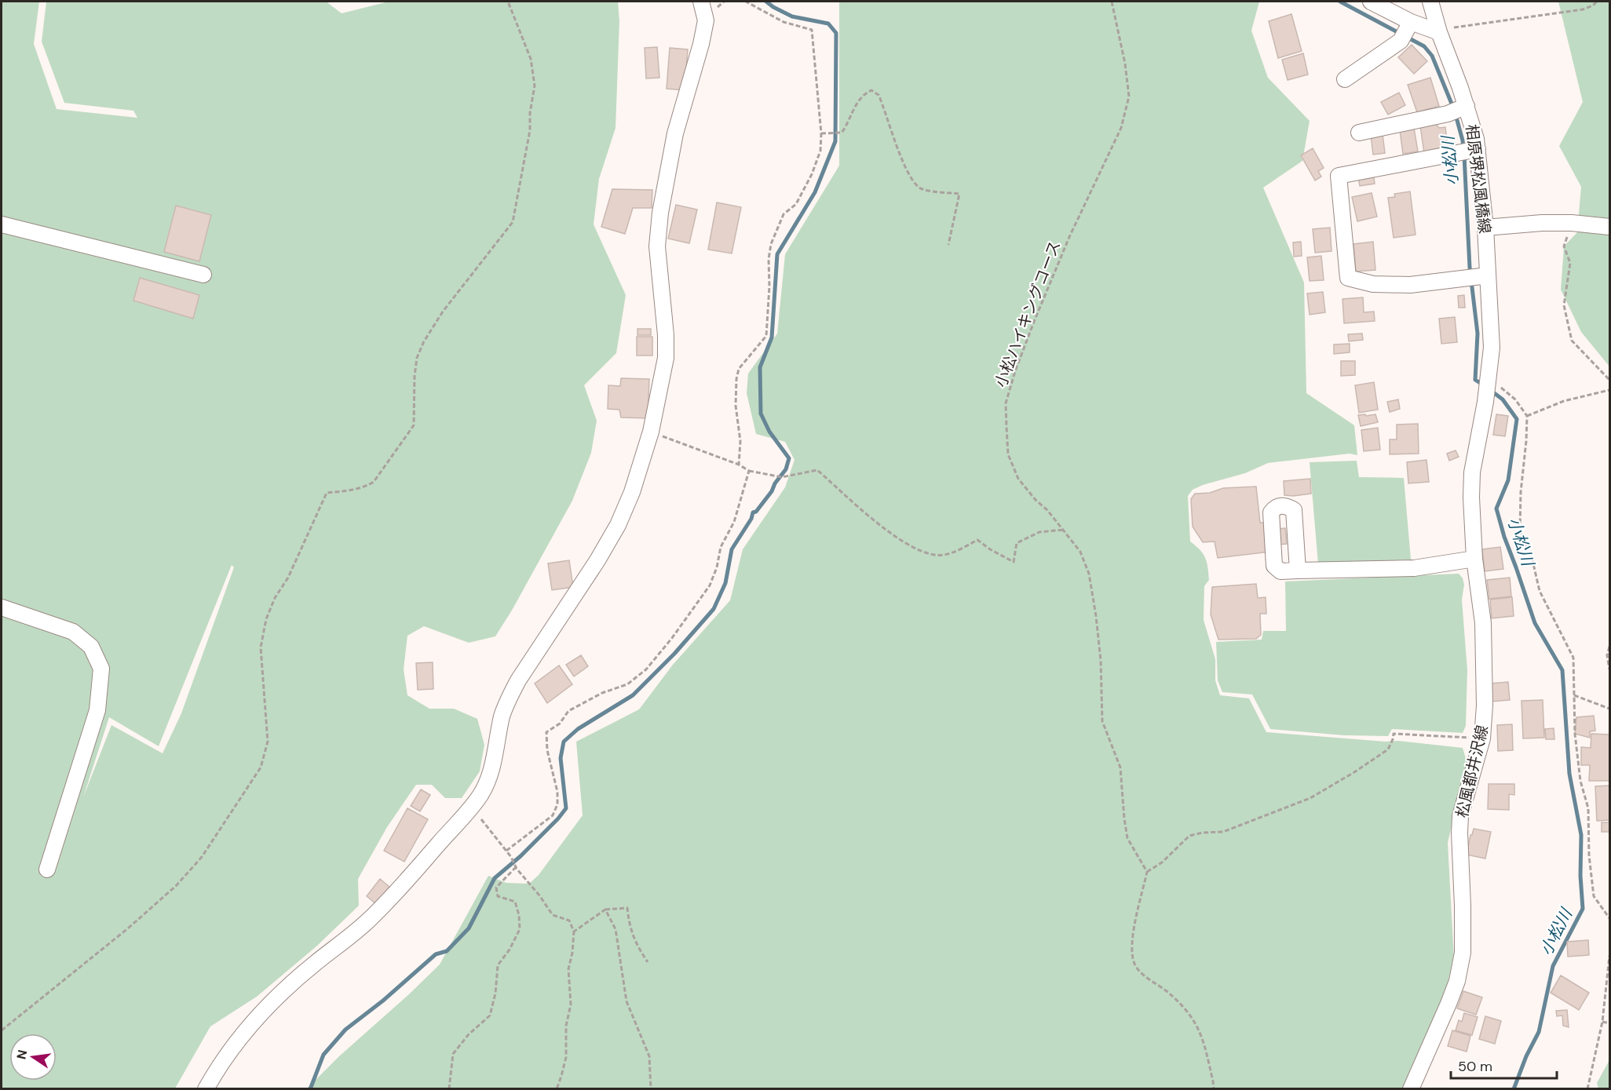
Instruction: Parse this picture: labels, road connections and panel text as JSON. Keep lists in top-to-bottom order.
{
  "streets": {
    "street": ["相原堺松風橋線", "松風都井沢線"],
    "path": ["小松ハイキングコース"]
  },
  "crossings": [
    ["相原堺松風橋線", "松風都井沢線"]
  ],
  "water": ["小松川"],
  "scale_bar": "50 m",
  "north": "left"
}
